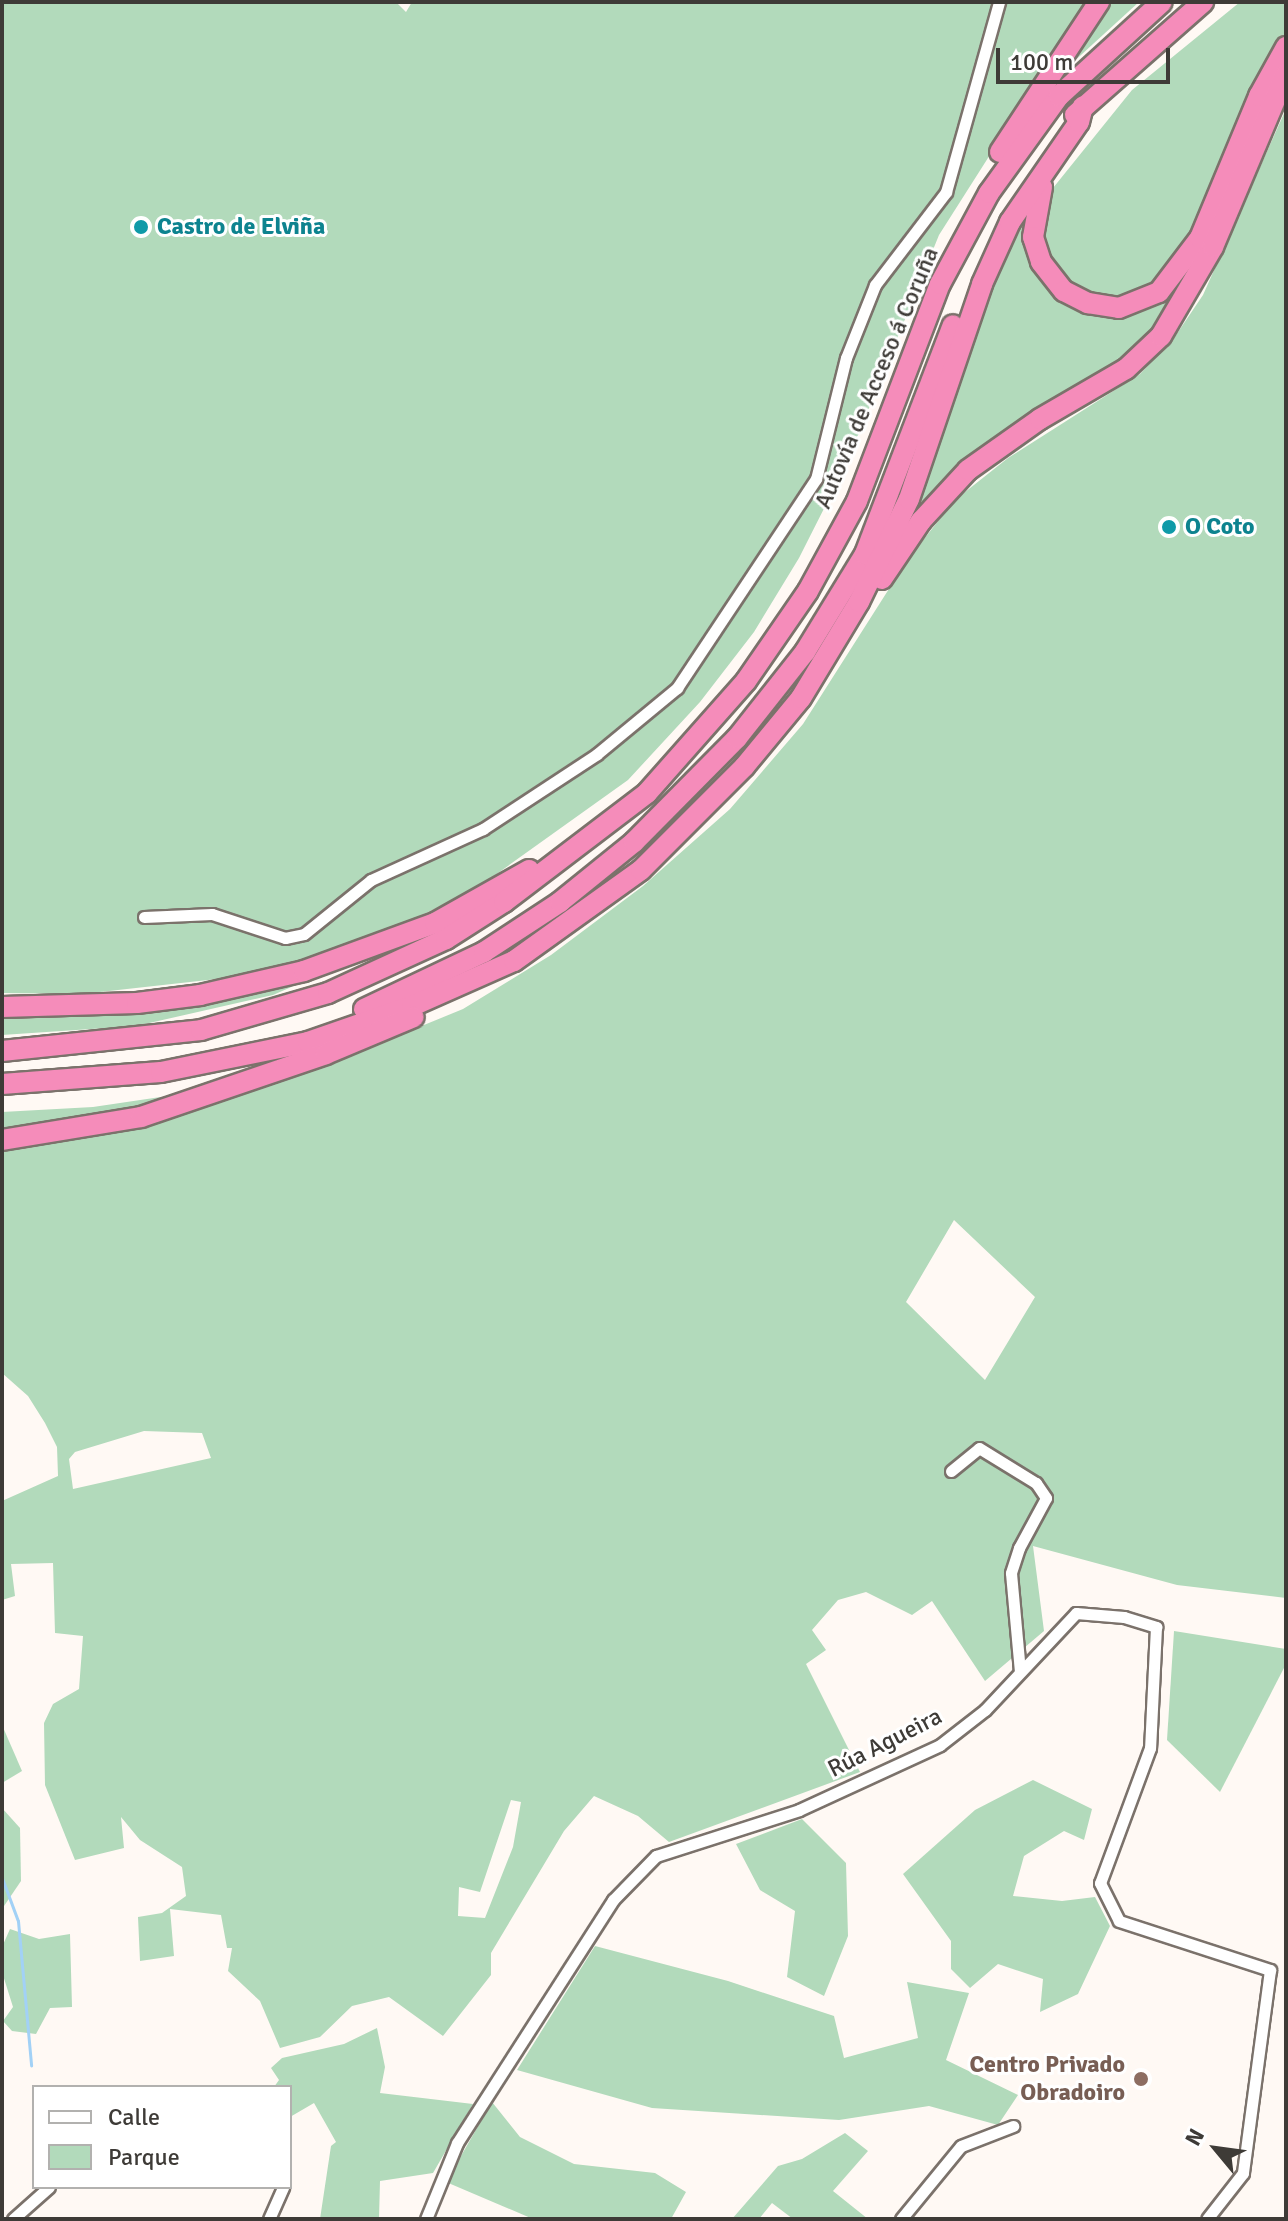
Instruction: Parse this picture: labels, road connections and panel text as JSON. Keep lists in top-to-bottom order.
{
  "streets": {
    "highway": ["Autovía de Acceso á Coruña"],
    "street": ["Rúa Agueira"]
  },
  "places": ["Castro de Elviña", "O Coto", "Centro Privado Obradoiro"],
  "legend": ["Calle", "Parque"],
  "scale_bar": "100 m",
  "north": "top left"
}
